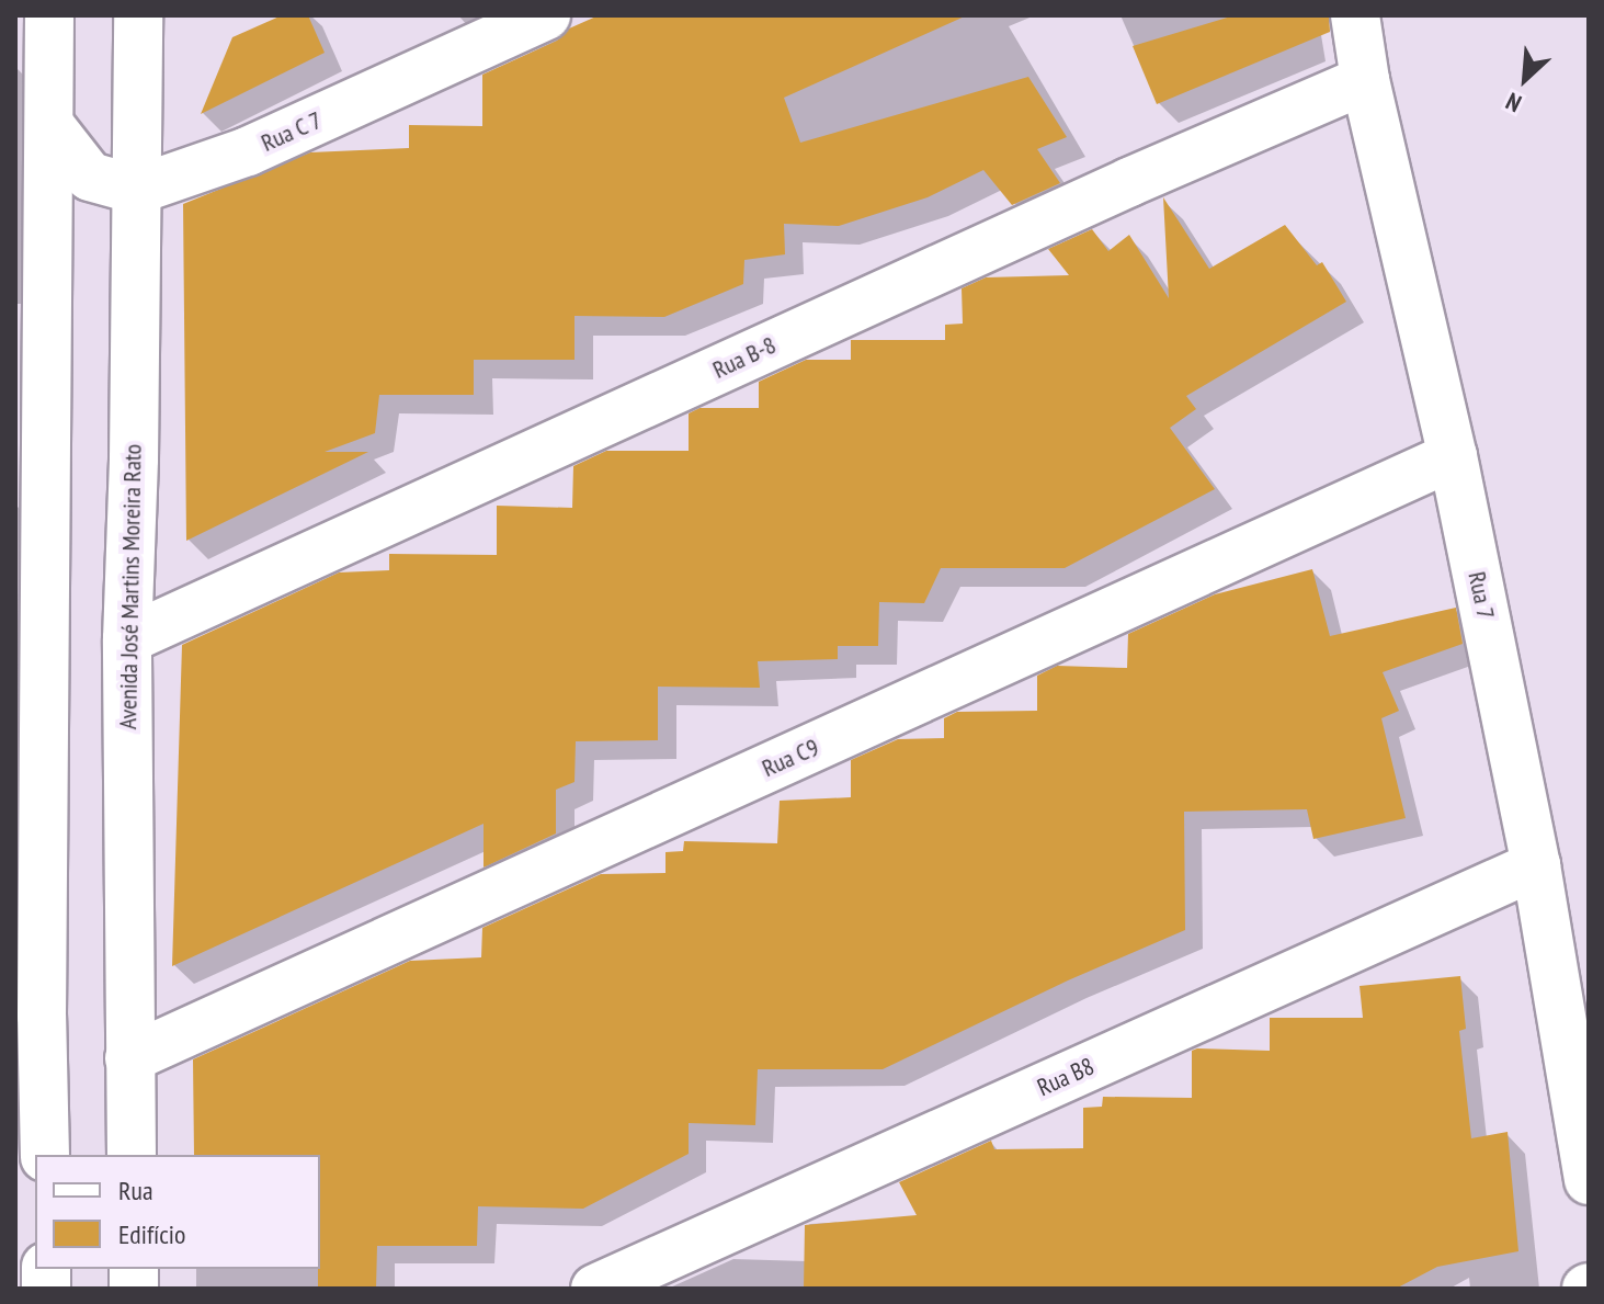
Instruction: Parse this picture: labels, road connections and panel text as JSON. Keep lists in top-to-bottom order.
{
  "streets": {
    "street": [
      "Rua C 7",
      "Rua B-8",
      "Avenida José Martins Moreira Rato",
      "Rua 7",
      "Rua C9",
      "Rua B8"
    ]
  },
  "crossings": [
    ["Rua C 7", "Avenida José Martins Moreira Rato"],
    ["Rua B-8", "Avenida José Martins Moreira Rato"],
    ["Rua B-8", "Rua 7"],
    ["Avenida José Martins Moreira Rato", "Rua C9"],
    ["Rua 7", "Rua C9"],
    ["Rua 7", "Rua B8"]
  ],
  "legend": ["Rua", "Edifício"],
  "north": "bottom left"
}
